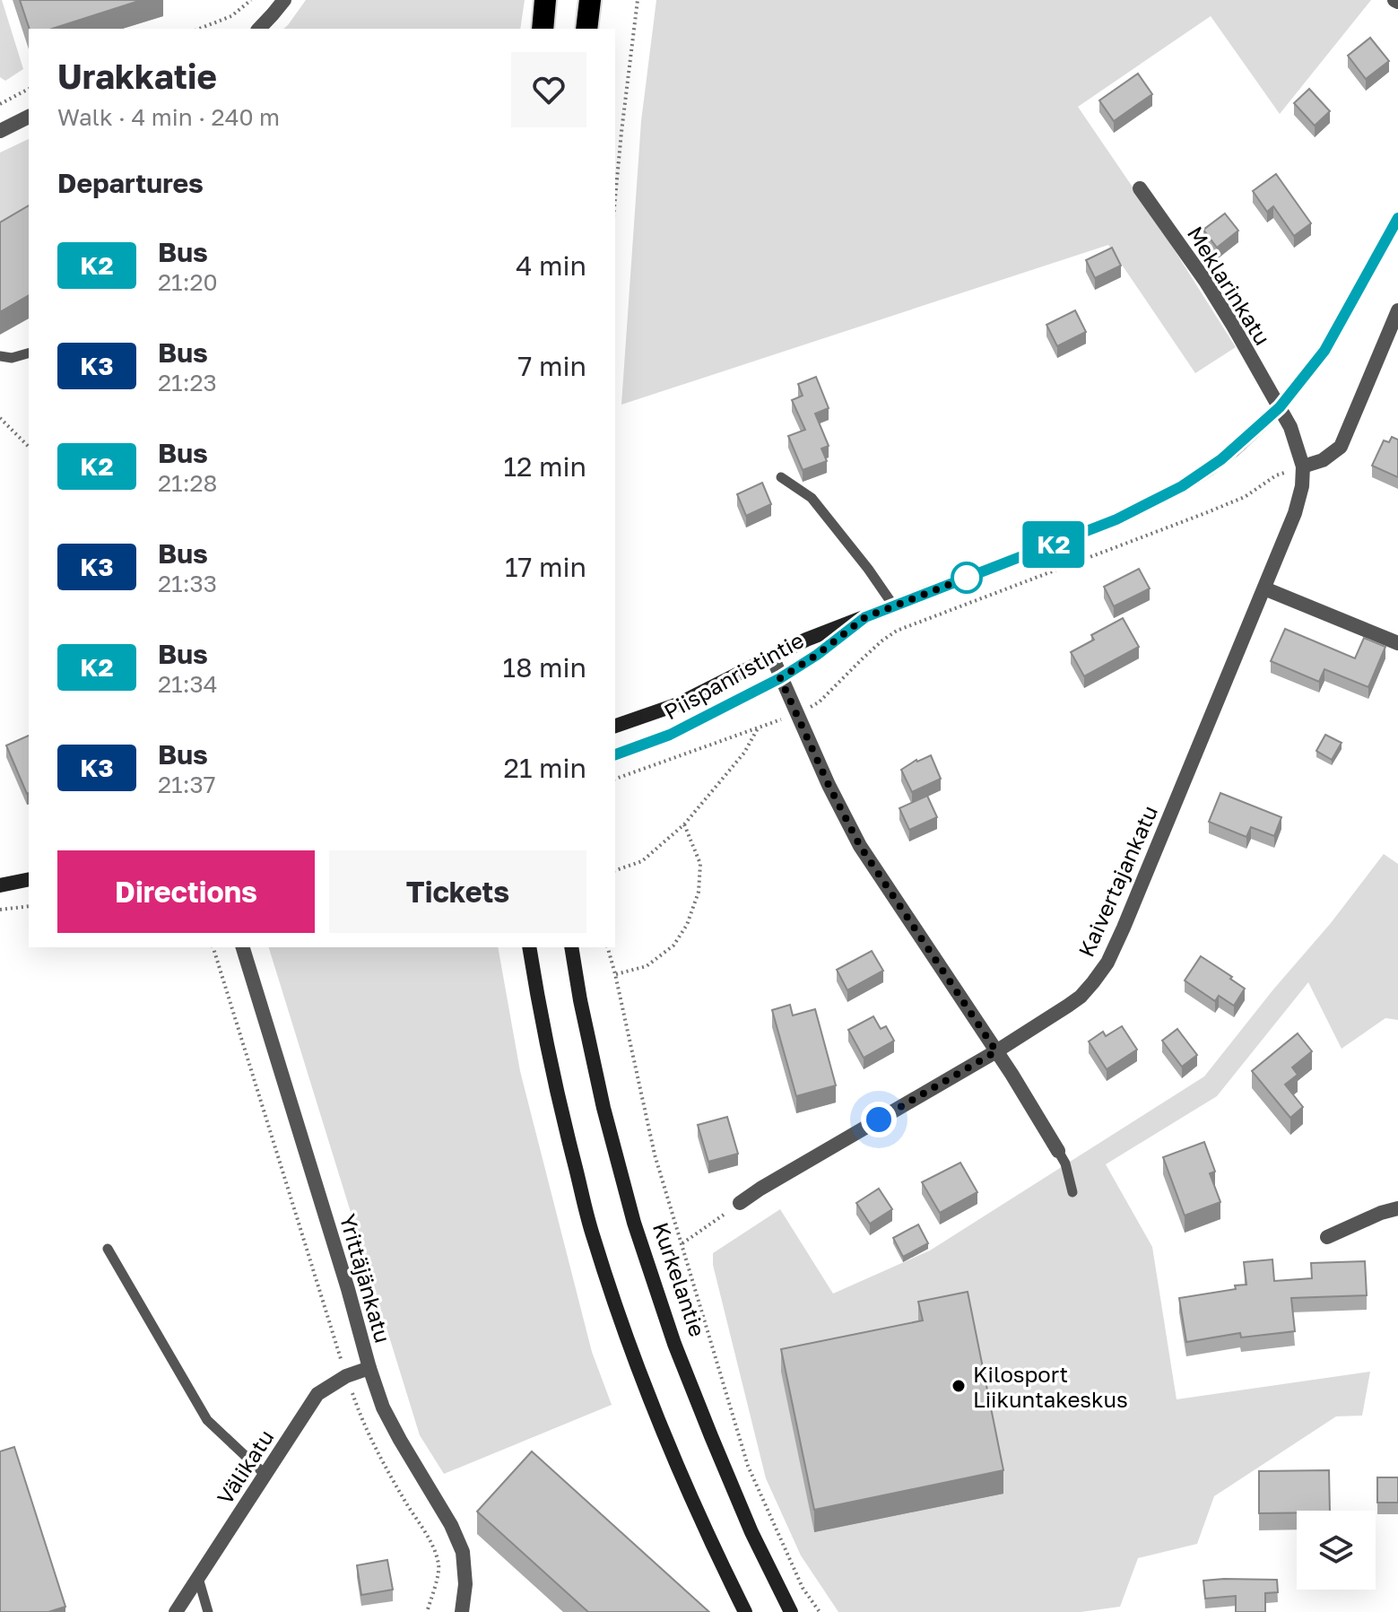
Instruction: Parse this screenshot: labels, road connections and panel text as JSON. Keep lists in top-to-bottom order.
{
  "streets": {
    "main road": ["Piispanristintie", "Kurkelantie"],
    "street": [
      "Meklarinkatu",
      "Kaivertajankatu",
      "Yrittäjänkatu",
      "Välikatu"
    ]
  },
  "crossings": [
    ["Meklarinkatu", "Piispanristintie"],
    ["Meklarinkatu", "Kaivertajankatu"],
    ["Piispanristintie", "Kaivertajankatu"],
    ["Yrittäjänkatu", "Välikatu"]
  ],
  "places": ["Kilosport Liikuntakeskus"],
  "lines": ["bus line K2"],
  "page": {
    "on_map": "K2",
    "heading": [
      ["Urakkatie", "Walk · 4 min · 240 m"],
      "Departures"
    ],
    "list": [
      {
        "mark": "K2",
        "name": "Bus",
        "note": "21:20",
        "value": "4 min"
      },
      {
        "mark": "K3",
        "name": "Bus",
        "note": "21:23",
        "value": "7 min"
      },
      {
        "mark": "K2",
        "name": "Bus",
        "note": "21:28",
        "value": "12 min"
      },
      {
        "mark": "K3",
        "name": "Bus",
        "note": "21:33",
        "value": "17 min"
      },
      {
        "mark": "K2",
        "name": "Bus",
        "note": "21:34",
        "value": "18 min"
      },
      {
        "mark": "K3",
        "name": "Bus",
        "note": "21:37",
        "value": "21 min"
      }
    ],
    "buttons": ["Directions", "Tickets"]
  }
}
